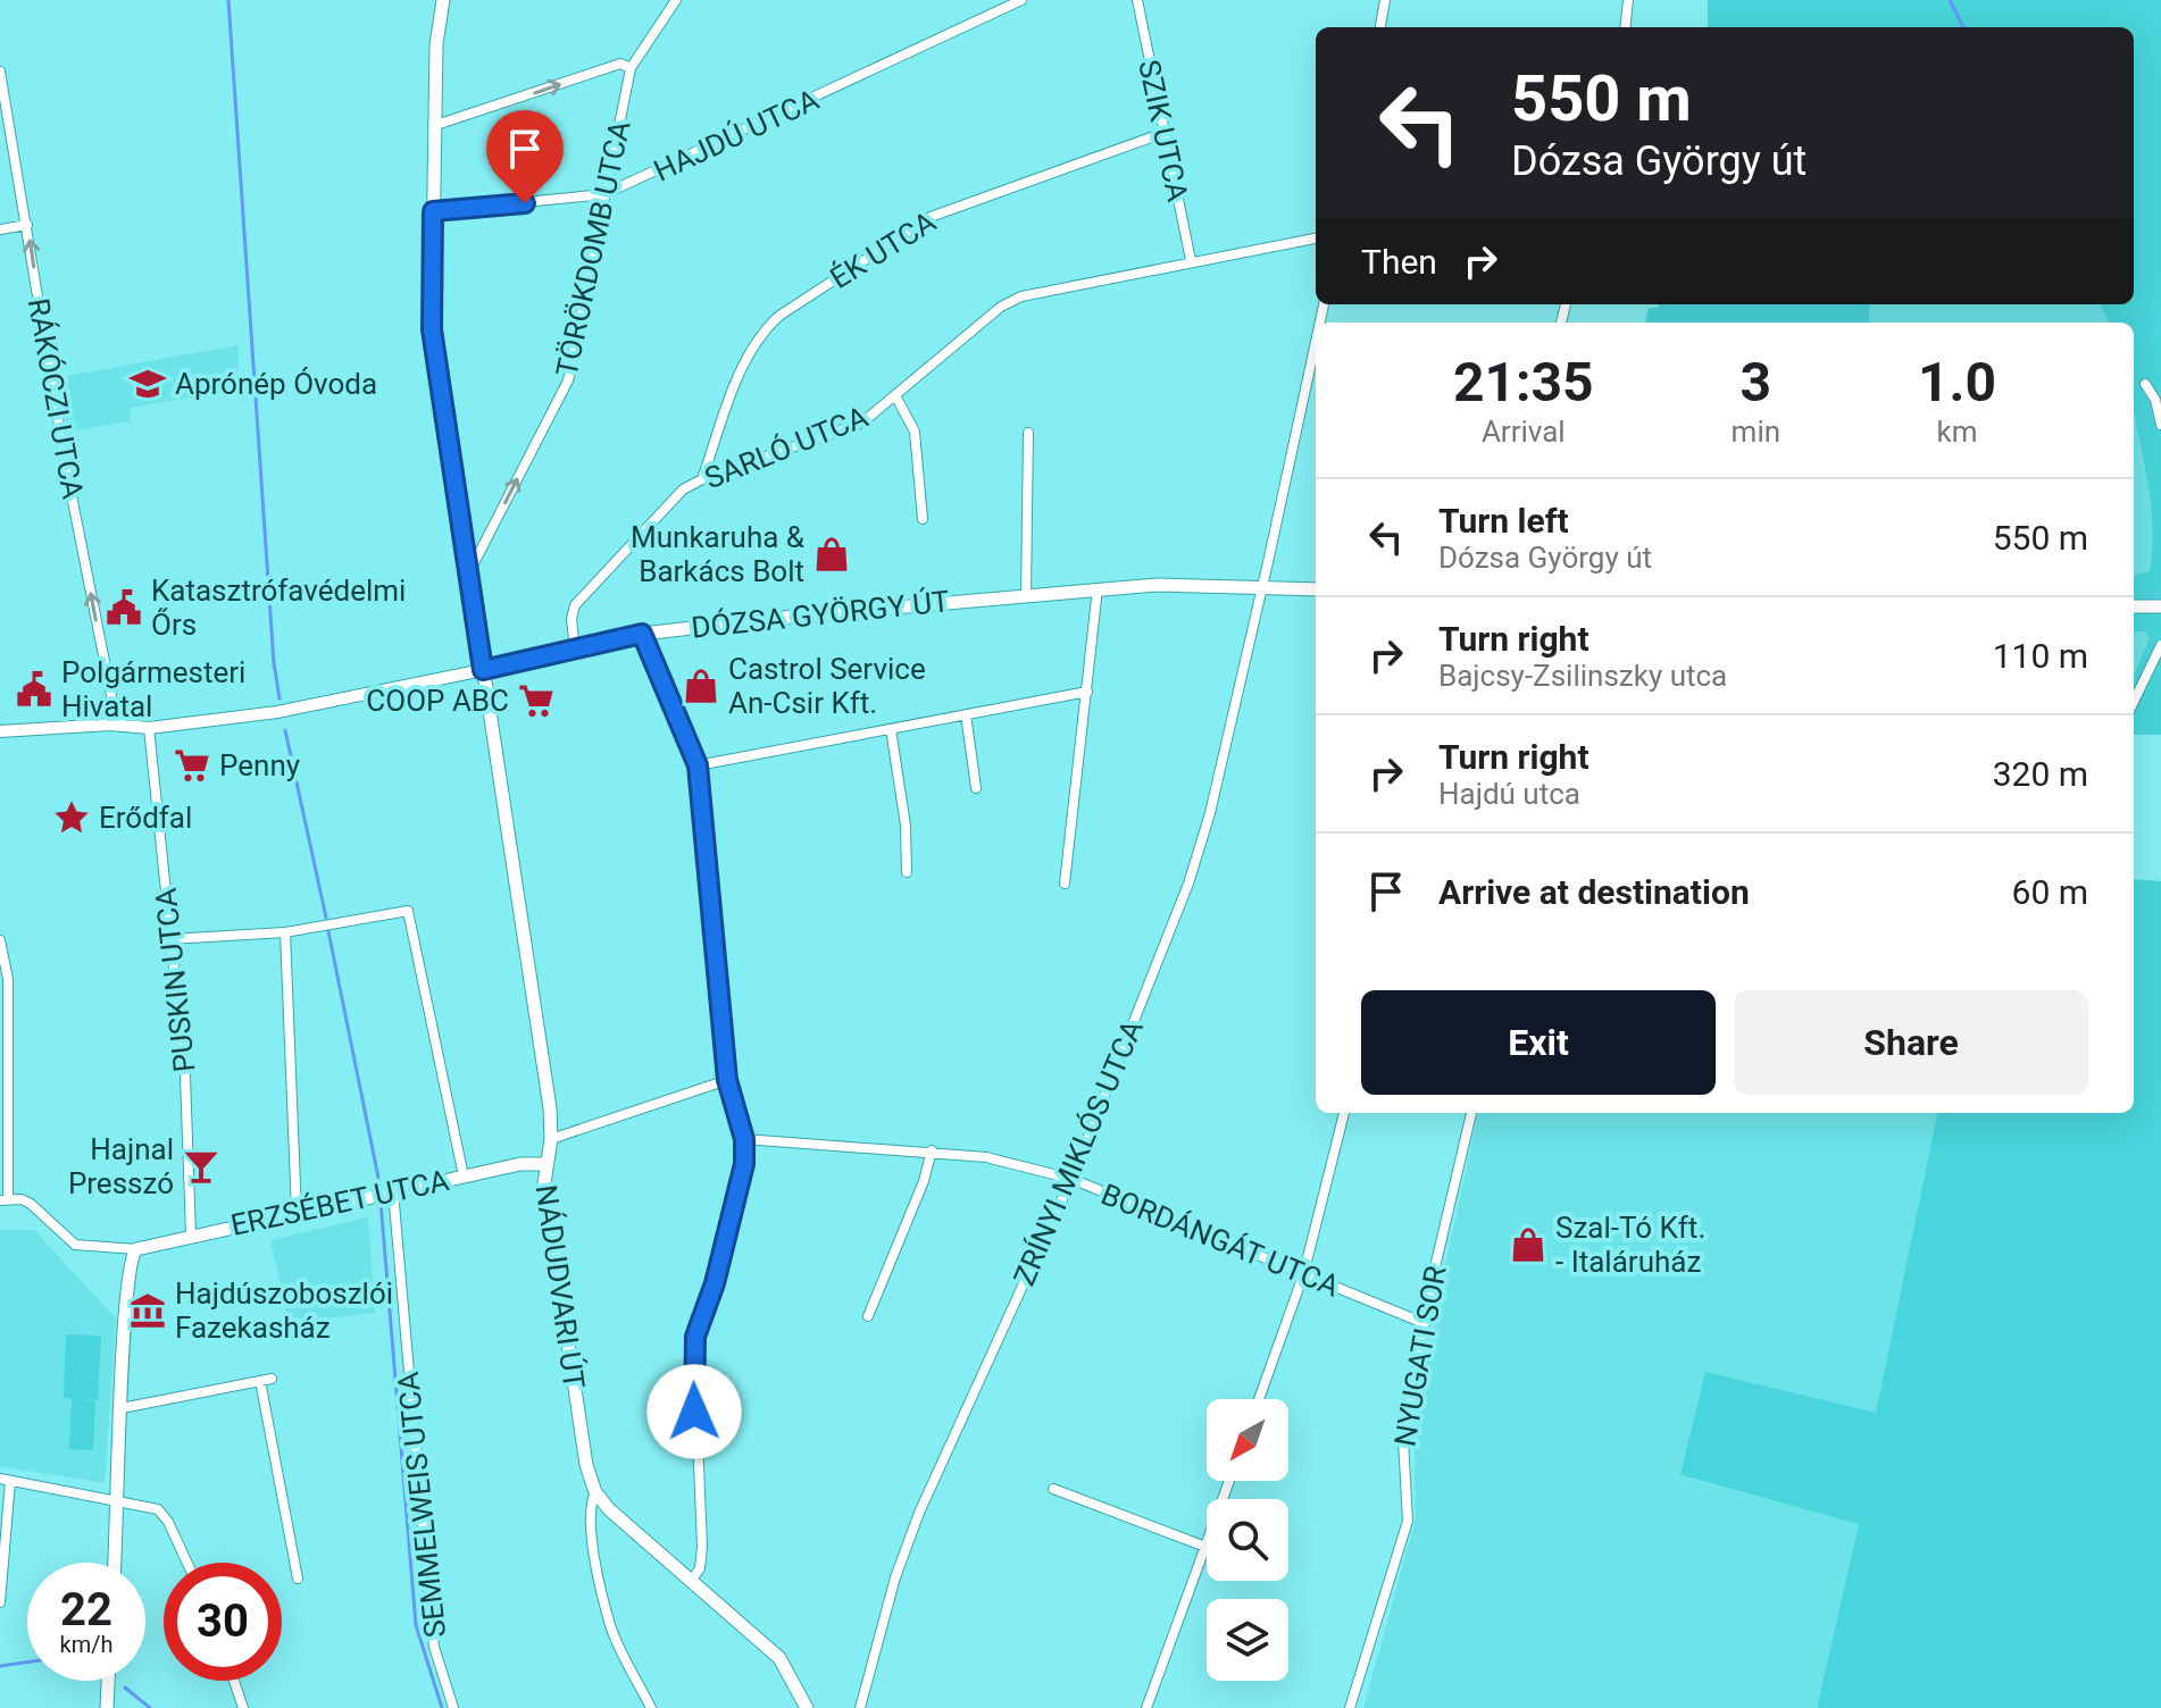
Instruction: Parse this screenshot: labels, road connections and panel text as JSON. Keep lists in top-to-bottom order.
{
  "streets": {
    "main road": ["DÓZSA GYÖRGY ÚT", "ERZSÉBET UTCA", "NÁDUDVARI ÚT"],
    "street": [
      "SZIK UTCA",
      "HAJDÚ UTCA",
      "TÖRÖKDOMB UTCA",
      "ÉK UTCA",
      "RÁKÓCZI UTCA",
      "SARLÓ UTCA",
      "PUSKIN UTCA",
      "ZRÍNYI MIKLÓS UTCA",
      "BORDÁNGÁT UTCA",
      "NYUGATI SOR",
      "SEMMELWEIS UTCA"
    ]
  },
  "crossings": [
    ["SZIK UTCA", "ÉK UTCA"],
    ["SZIK UTCA", "SARLÓ UTCA"],
    ["HAJDÚ UTCA", "TÖRÖKDOMB UTCA"],
    ["HAJDÚ UTCA", "NÁDUDVARI ÚT"],
    ["TÖRÖKDOMB UTCA", "NÁDUDVARI ÚT"],
    ["ÉK UTCA", "SARLÓ UTCA"],
    ["RÁKÓCZI UTCA", "DÓZSA GYÖRGY ÚT"],
    ["SARLÓ UTCA", "DÓZSA GYÖRGY ÚT"],
    ["DÓZSA GYÖRGY ÚT", "PUSKIN UTCA"],
    ["DÓZSA GYÖRGY ÚT", "ZRÍNYI MIKLÓS UTCA"],
    ["DÓZSA GYÖRGY ÚT", "NÁDUDVARI ÚT"],
    ["PUSKIN UTCA", "ERZSÉBET UTCA"],
    ["ZRÍNYI MIKLÓS UTCA", "BORDÁNGÁT UTCA"],
    ["ERZSÉBET UTCA", "NÁDUDVARI ÚT"],
    ["ERZSÉBET UTCA", "SEMMELWEIS UTCA"],
    ["BORDÁNGÁT UTCA", "NYUGATI SOR"]
  ],
  "one_way": ["TÖRÖKDOMB UTCA", "RÁKÓCZI UTCA"],
  "places": {
    "school or university": ["Aprónép Óvoda"],
    "shop": ["Munkaruha & Barkács Bolt", "Castrol Service An-Csir Kft.", "Szal-Tó Kft. - Italáruház"],
    "public building": ["Katasztrófavédelmi Őrs", "Polgármesteri Hivatal"],
    "supermarket": ["COOP ABC", "Penny"],
    "place": ["Erődfal"],
    "bar": ["Hajnal Presszó"],
    "museum": ["Hajdúszoboszlói Fazekasház"]
  },
  "north": "bottom left",
  "page": {
    "turn": ["550 m", "Dózsa György út"],
    "then": "Then",
    "eta": [
      "21:35",
      "Arrival",
      "3",
      "min",
      "1.0",
      "km"
    ],
    "list": [
      {
        "name": "Turn left",
        "note": "Dózsa György út",
        "value": "550 m"
      },
      {
        "name": "Turn right",
        "note": "Bajcsy-Zsilinszky utca",
        "value": "110 m"
      },
      {
        "name": "Turn right",
        "note": "Hajdú utca",
        "value": "320 m"
      },
      {
        "name": "Arrive at destination",
        "value": "60 m"
      }
    ],
    "buttons": ["Exit", "Share"],
    "speed": "22 km/h",
    "limit": "30"
  }
}
